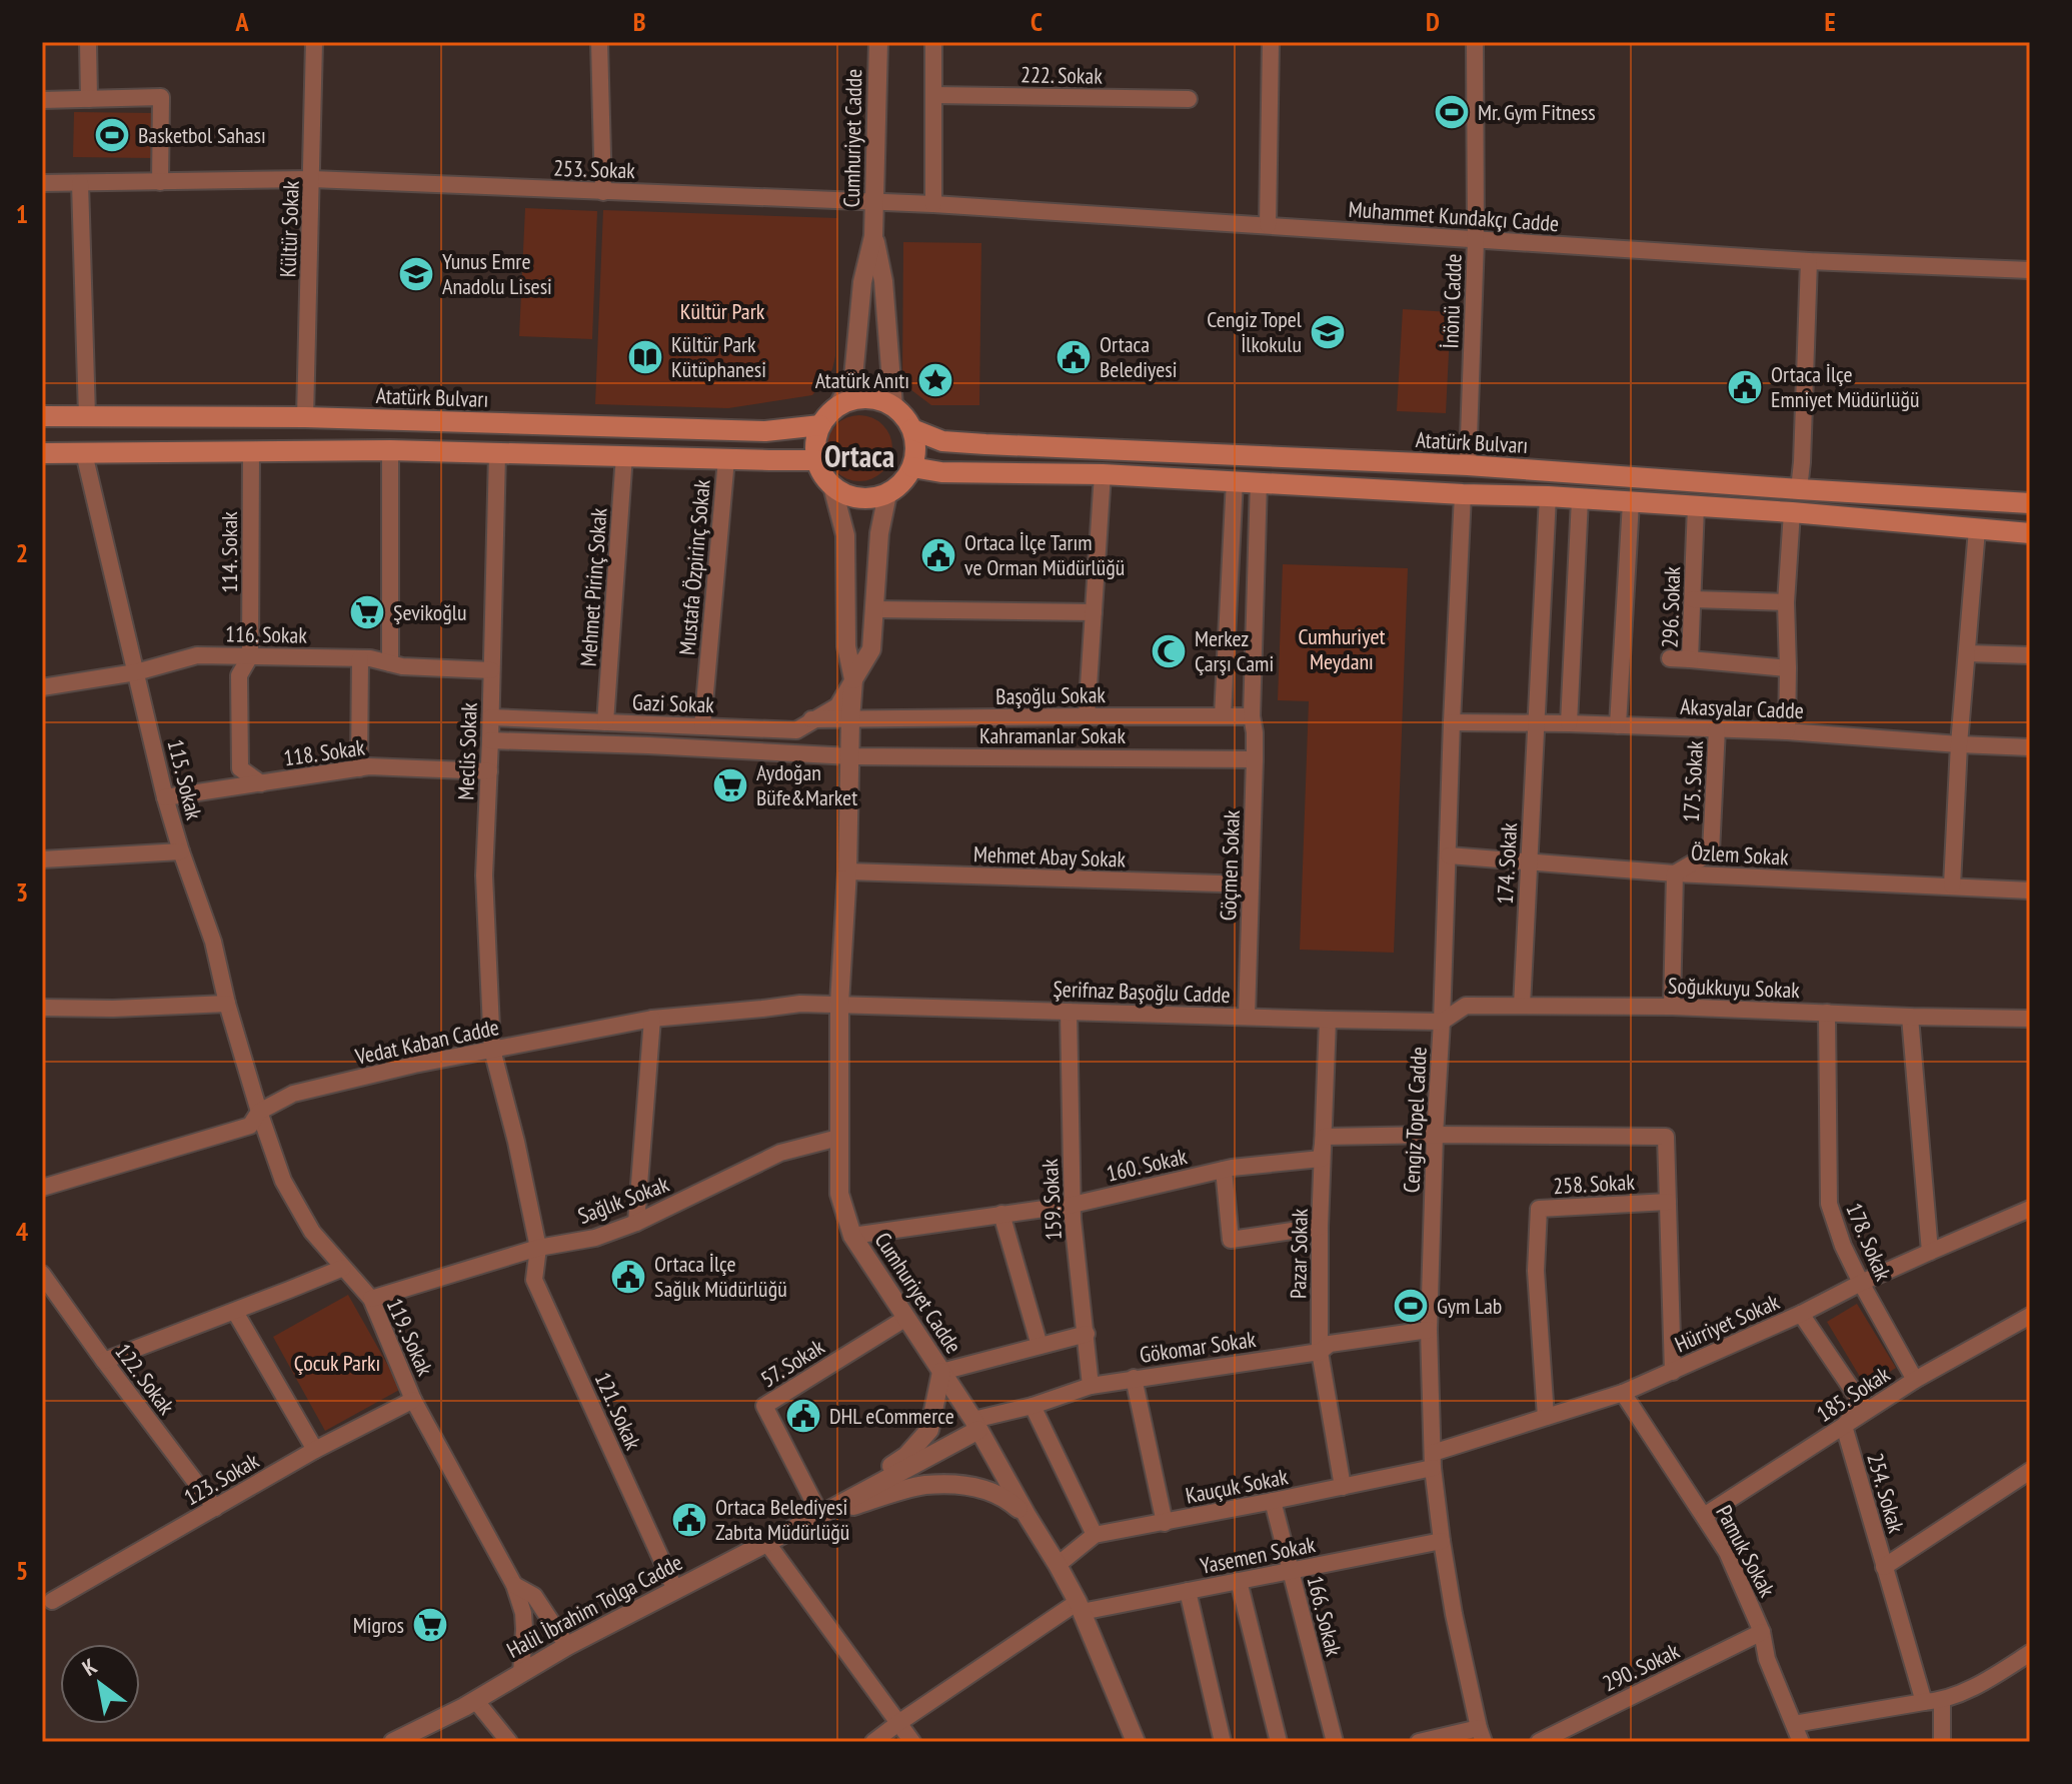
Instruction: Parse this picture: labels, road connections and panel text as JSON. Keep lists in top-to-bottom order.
{
  "streets": {
    "main road": ["Atatürk Bulvarı"],
    "street": [
      "222. Sokak",
      "Cumhuriyet Cadde",
      "253. Sokak",
      "Muhammet Kundakçı Cadde",
      "Kültür Sokak",
      "İnönü Cadde",
      "114. Sokak",
      "Mustafa Özpirinç Sokak",
      "Mehmet Pirinç Sokak",
      "296. Sokak",
      "116. Sokak",
      "Başoğlu Sokak",
      "Gazi Sokak",
      "Akasyalar Cadde",
      "Kahramanlar Sokak",
      "Meclis Sokak",
      "118. Sokak",
      "115. Sokak",
      "175. Sokak",
      "Özlem Sokak",
      "Mehmet Abay Sokak",
      "174. Sokak",
      "Göçmen Sokak",
      "Soğukkuyu Sokak",
      "Şerifnaz Başoğlu Cadde",
      "Vedat Kaban Cadde",
      "Cengiz Topel Cadde",
      "160. Sokak",
      "258. Sokak",
      "Sağlık Sokak",
      "159. Sokak",
      "178. Sokak",
      "Pazar Sokak",
      "Hürriyet Sokak",
      "119. Sokak",
      "Gökomar Sokak",
      "57. Sokak",
      "122. Sokak",
      "185. Sokak",
      "121. Sokak",
      "123. Sokak",
      "Kauçuk Sokak",
      "254. Sokak",
      "Pamuk Sokak",
      "Yasemen Sokak",
      "Halil İbrahim Tolga Cadde",
      "166. Sokak",
      "290. Sokak"
    ]
  },
  "crossings": [
    ["Cumhuriyet Cadde", "253. Sokak"],
    ["Cumhuriyet Cadde", "Muhammet Kundakçı Cadde"],
    ["Cumhuriyet Cadde", "Atatürk Bulvarı"],
    ["Cumhuriyet Cadde", "Başoğlu Sokak"],
    ["Cumhuriyet Cadde", "Gazi Sokak"],
    ["Cumhuriyet Cadde", "Kahramanlar Sokak"],
    ["Cumhuriyet Cadde", "Mehmet Abay Sokak"],
    ["Cumhuriyet Cadde", "Şerifnaz Başoğlu Cadde"],
    ["Cumhuriyet Cadde", "Vedat Kaban Cadde"],
    ["Cumhuriyet Cadde", "160. Sokak"],
    ["Cumhuriyet Cadde", "Sağlık Sokak"],
    ["Cumhuriyet Cadde", "Gökomar Sokak"],
    ["Cumhuriyet Cadde", "57. Sokak"],
    ["Cumhuriyet Cadde", "Kauçuk Sokak"],
    ["Cumhuriyet Cadde", "Yasemen Sokak"],
    ["253. Sokak", "Muhammet Kundakçı Cadde"],
    ["253. Sokak", "Kültür Sokak"],
    ["Muhammet Kundakçı Cadde", "İnönü Cadde"],
    ["Kültür Sokak", "Atatürk Bulvarı"],
    ["İnönü Cadde", "Atatürk Bulvarı"],
    ["114. Sokak", "116. Sokak"],
    ["114. Sokak", "118. Sokak"],
    ["Mustafa Özpirinç Sokak", "Gazi Sokak"],
    ["Mehmet Pirinç Sokak", "Gazi Sokak"],
    ["116. Sokak", "Meclis Sokak"],
    ["116. Sokak", "115. Sokak"],
    ["Başoğlu Sokak", "Gazi Sokak"],
    ["Başoğlu Sokak", "Göçmen Sokak"],
    ["Gazi Sokak", "Kahramanlar Sokak"],
    ["Gazi Sokak", "Meclis Sokak"],
    ["Akasyalar Cadde", "175. Sokak"],
    ["Akasyalar Cadde", "174. Sokak"],
    ["Akasyalar Cadde", "Cengiz Topel Cadde"],
    ["Kahramanlar Sokak", "Göçmen Sokak"],
    ["Meclis Sokak", "118. Sokak"],
    ["Meclis Sokak", "Vedat Kaban Cadde"],
    ["Meclis Sokak", "Sağlık Sokak"],
    ["Meclis Sokak", "121. Sokak"],
    ["118. Sokak", "115. Sokak"],
    ["115. Sokak", "Vedat Kaban Cadde"],
    ["115. Sokak", "119. Sokak"],
    ["175. Sokak", "Özlem Sokak"],
    ["Özlem Sokak", "174. Sokak"],
    ["Özlem Sokak", "Cengiz Topel Cadde"],
    ["Mehmet Abay Sokak", "Göçmen Sokak"],
    ["174. Sokak", "Soğukkuyu Sokak"],
    ["Göçmen Sokak", "Şerifnaz Başoğlu Cadde"],
    ["Soğukkuyu Sokak", "Şerifnaz Başoğlu Cadde"],
    ["Soğukkuyu Sokak", "Cengiz Topel Cadde"],
    ["Soğukkuyu Sokak", "178. Sokak"],
    ["Şerifnaz Başoğlu Cadde", "Vedat Kaban Cadde"],
    ["Şerifnaz Başoğlu Cadde", "Cengiz Topel Cadde"],
    ["Şerifnaz Başoğlu Cadde", "159. Sokak"],
    ["Şerifnaz Başoğlu Cadde", "Pazar Sokak"],
    ["Vedat Kaban Cadde", "119. Sokak"],
    ["Cengiz Topel Cadde", "Hürriyet Sokak"],
    ["Cengiz Topel Cadde", "Gökomar Sokak"],
    ["Cengiz Topel Cadde", "Kauçuk Sokak"],
    ["Cengiz Topel Cadde", "Yasemen Sokak"],
    ["160. Sokak", "159. Sokak"],
    ["160. Sokak", "Pazar Sokak"],
    ["258. Sokak", "Hürriyet Sokak"],
    ["Sağlık Sokak", "119. Sokak"],
    ["Sağlık Sokak", "121. Sokak"],
    ["159. Sokak", "Gökomar Sokak"],
    ["178. Sokak", "Hürriyet Sokak"],
    ["178. Sokak", "185. Sokak"],
    ["Pazar Sokak", "Gökomar Sokak"],
    ["Pazar Sokak", "Kauçuk Sokak"],
    ["Hürriyet Sokak", "Kauçuk Sokak"],
    ["Hürriyet Sokak", "Pamuk Sokak"],
    ["119. Sokak", "123. Sokak"],
    ["57. Sokak", "Halil İbrahim Tolga Cadde"],
    ["122. Sokak", "123. Sokak"],
    ["185. Sokak", "254. Sokak"],
    ["185. Sokak", "Pamuk Sokak"],
    ["121. Sokak", "Halil İbrahim Tolga Cadde"],
    ["Kauçuk Sokak", "166. Sokak"],
    ["Pamuk Sokak", "290. Sokak"],
    ["Yasemen Sokak", "166. Sokak"]
  ],
  "districts": ["Ortaca"],
  "parks": ["Kültür Park", "Cumhuriyet Meydanı", "Çocuk Parkı"],
  "places": {
    "sports": ["Mr. Gym Fitness", "Basketbol Sahası", "Gym Lab"],
    "school or university": ["Yunus Emre Anadolu Lisesi", "Cengiz Topel İlkokulu"],
    "library": ["Kültür Park Kütüphanesi"],
    "public building": [
      "Ortaca Belediyesi",
      "Ortaca İlçe Emniyet Müdürlüğü",
      "Ortaca İlçe Tarım ve Orman Müdürlüğü",
      "Ortaca İlçe Sağlık Müdürlüğü",
      "DHL eCommerce",
      "Ortaca Belediyesi Zabıta Müdürlüğü"
    ],
    "place": ["Atatürk Anıtı"],
    "supermarket": ["Şevikoğlu", "Aydoğan Büfe&Market", "Migros"],
    "mosque": ["Merkez Çarşı Cami"]
  },
  "north": "top left",
  "grid": {
    "columns": [
      "A",
      "B",
      "C",
      "D",
      "E"
    ],
    "rows": [
      "1",
      "2",
      "3",
      "4",
      "5"
    ]
  }
}
